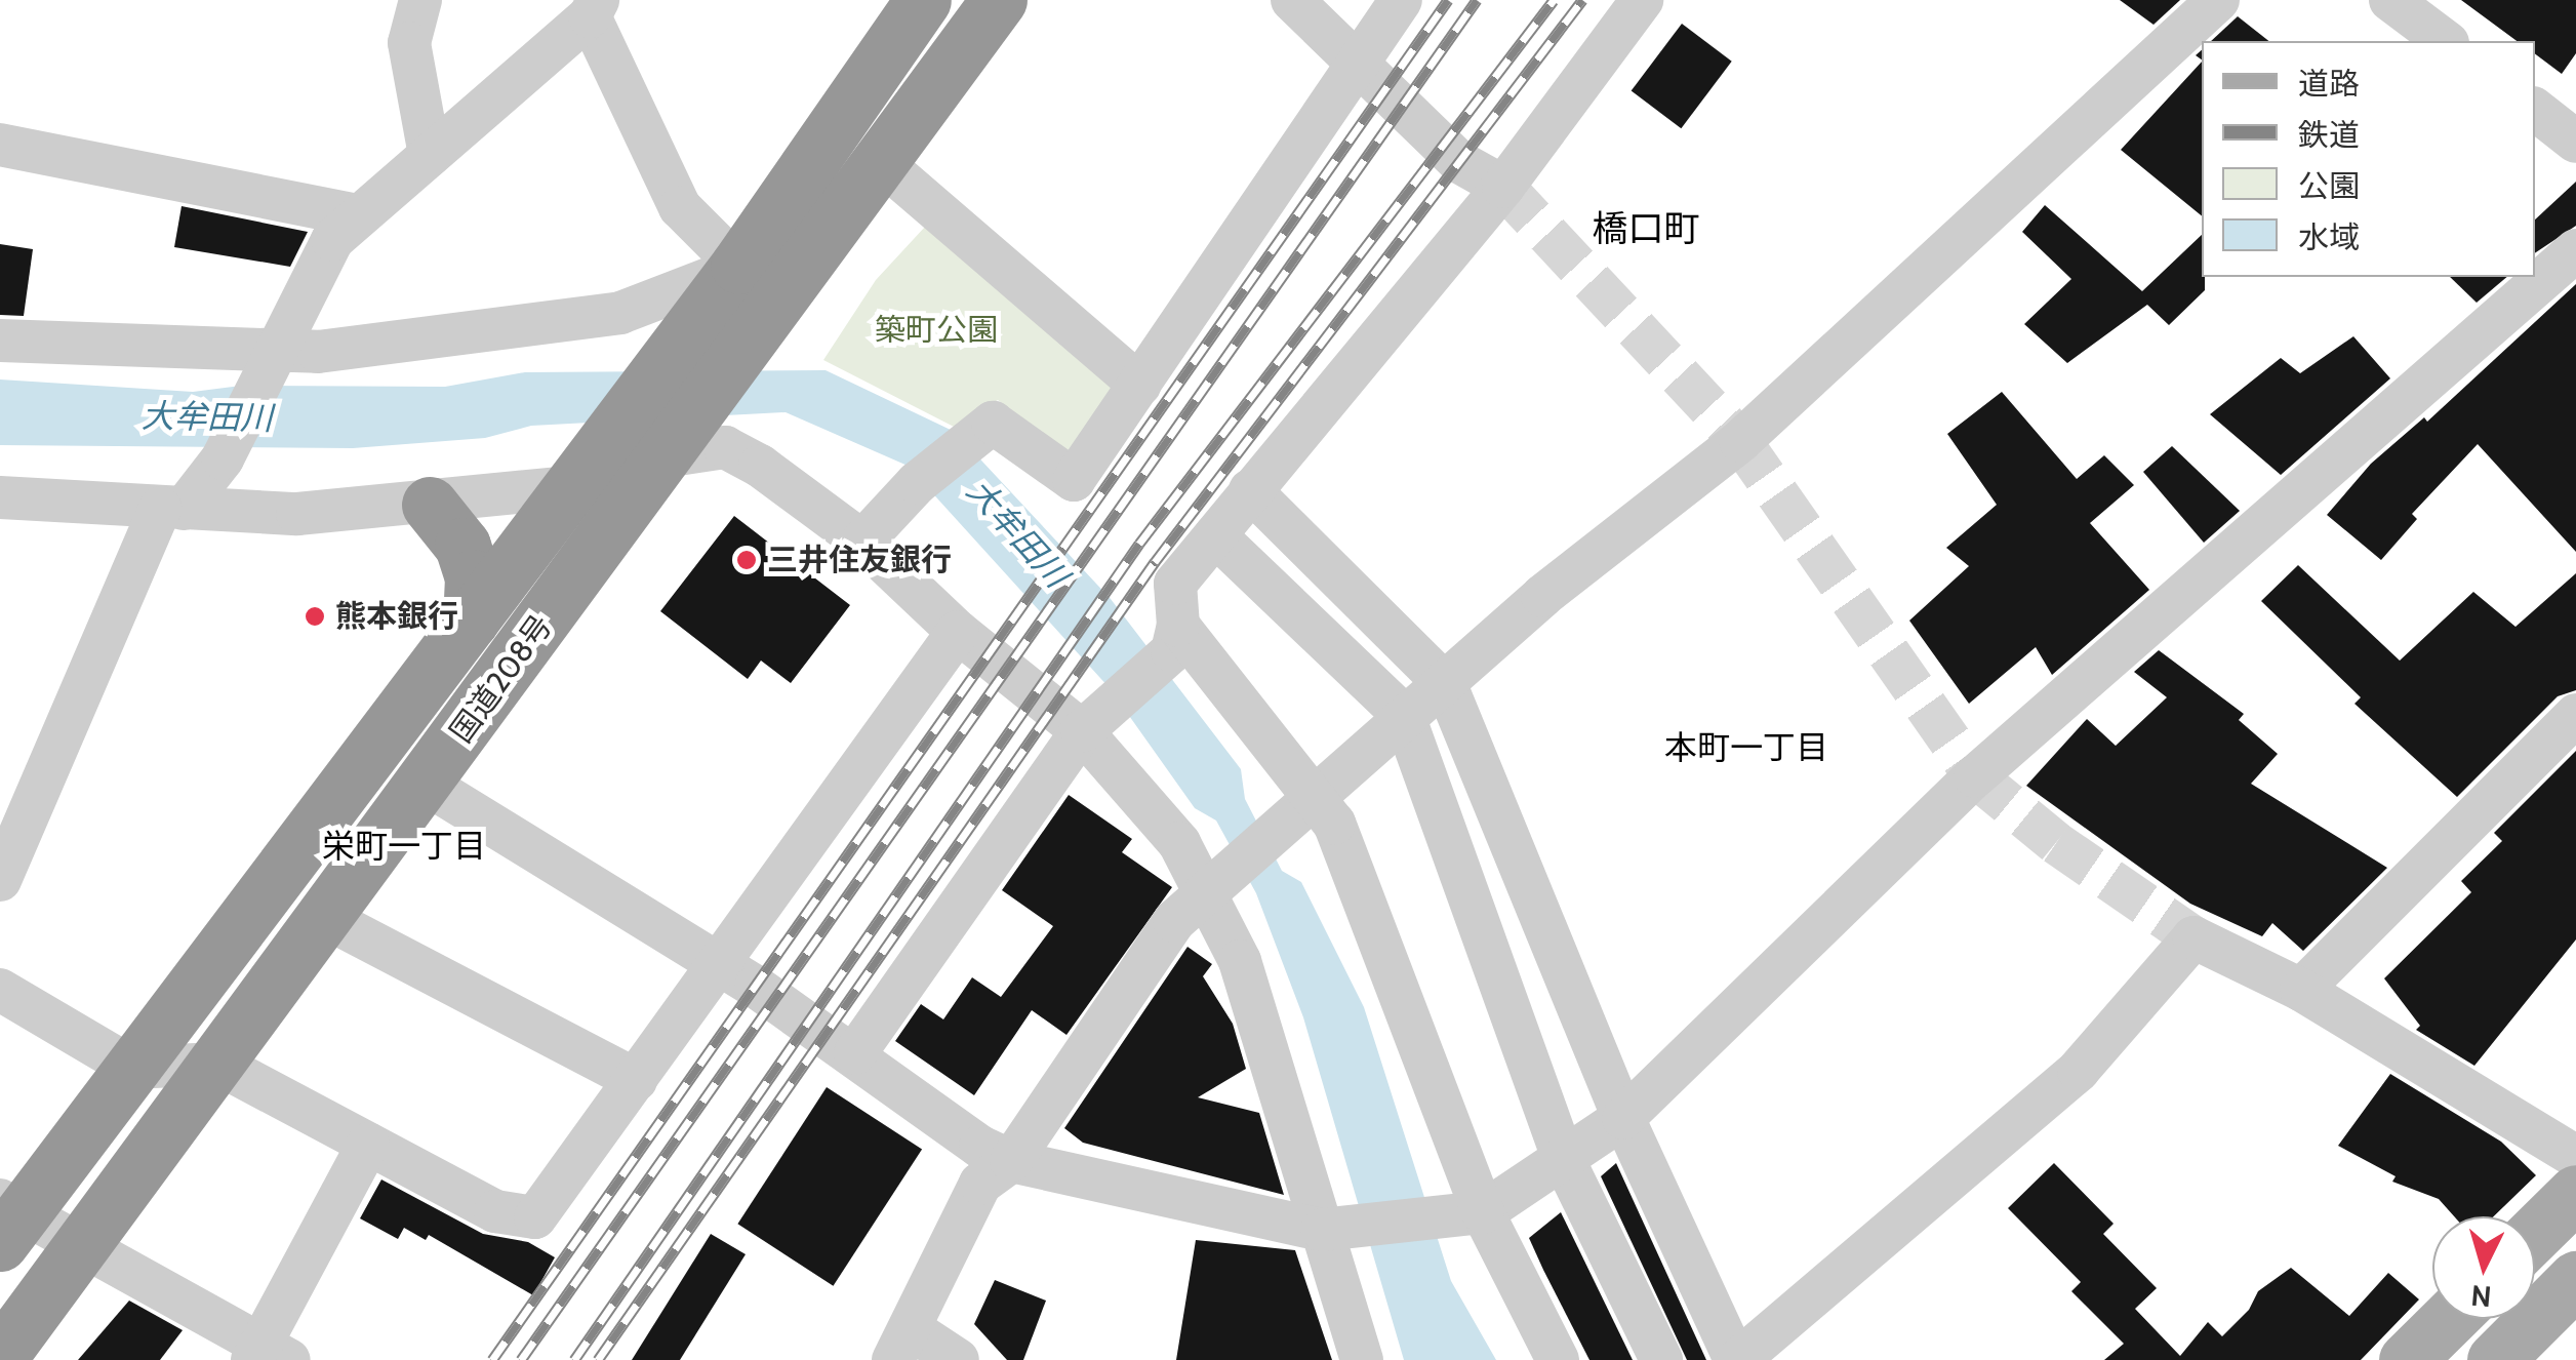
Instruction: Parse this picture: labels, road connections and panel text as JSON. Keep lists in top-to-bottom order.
{
  "streets": {
    "highway": ["国道208号"]
  },
  "districts": ["橋口町", "本町一丁目", "栄町一丁目"],
  "water": ["大牟田川"],
  "parks": ["築町公園"],
  "places": ["三井住友銀行", "熊本銀行"],
  "legend": [
    "道路",
    "鉄道",
    "公園",
    "水域"
  ],
  "north": "bottom"
}
